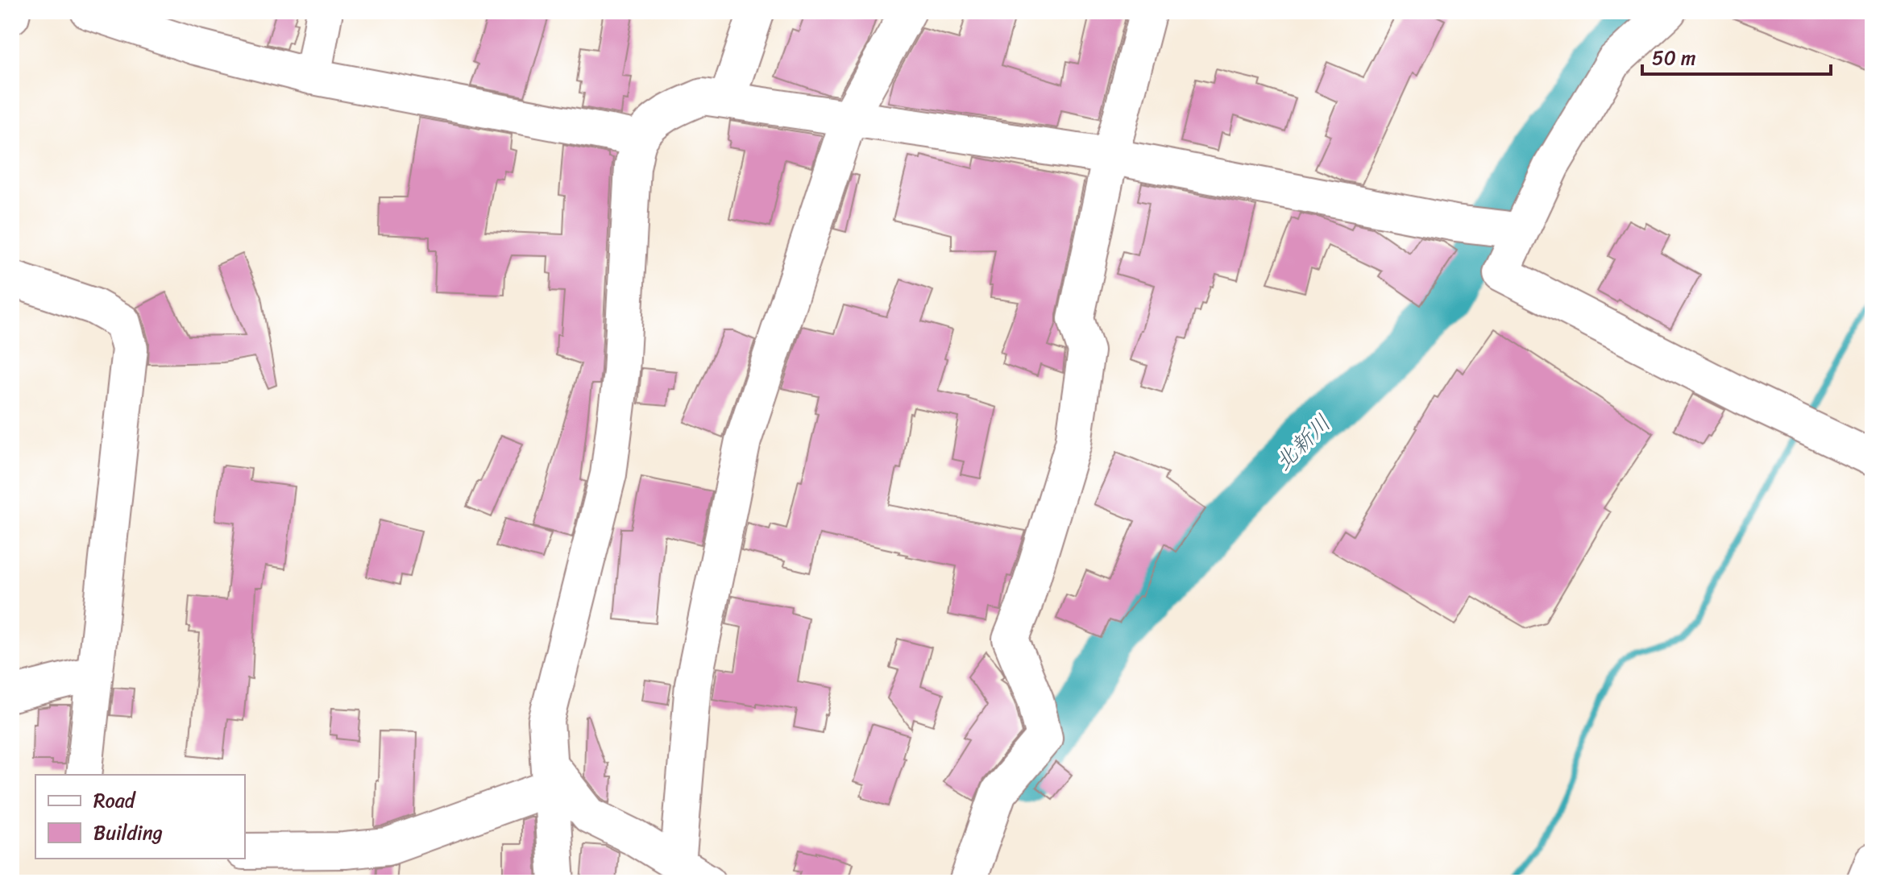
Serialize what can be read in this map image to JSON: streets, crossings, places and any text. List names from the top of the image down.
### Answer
{
  "water": ["北新川"],
  "legend": ["Road", "Building"],
  "scale_bar": "50 m"
}
